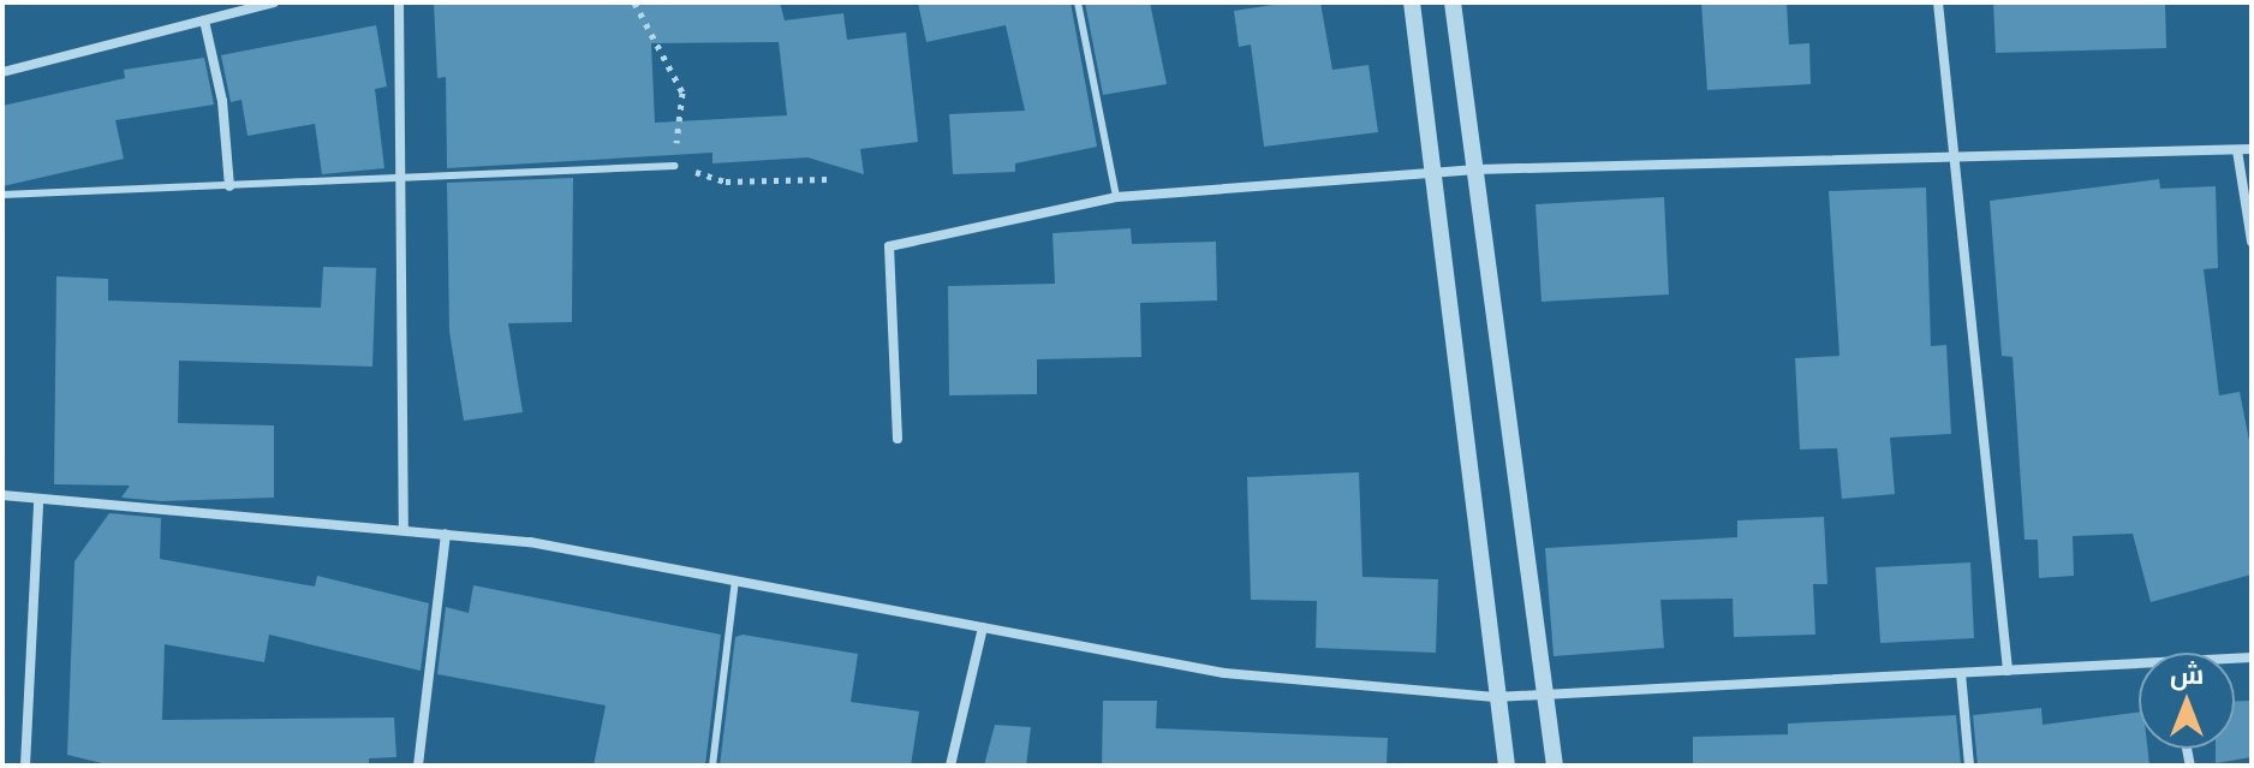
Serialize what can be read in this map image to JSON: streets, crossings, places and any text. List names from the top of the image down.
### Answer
{
  "north": "top"
}
